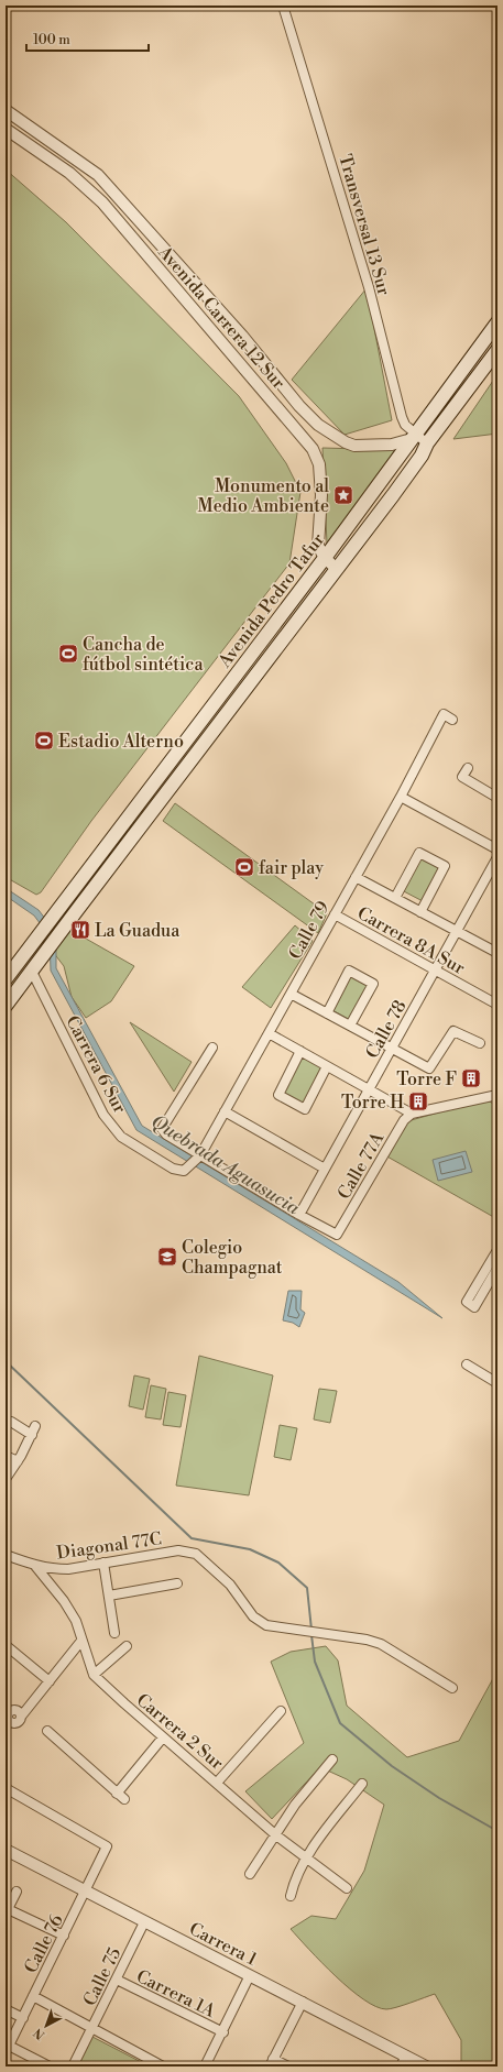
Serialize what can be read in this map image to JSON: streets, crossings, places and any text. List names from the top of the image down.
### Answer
{
  "streets": {
    "main road": ["Avenida Pedro Tafur"],
    "street": [
      "Transversal 13 Sur",
      "Avenida Carrera 12 Sur",
      "Calle 79",
      "Carrera 8A Sur",
      "Calle 78",
      "Carrera 6 Sur",
      "Calle 77A",
      "Diagonal 77C",
      "Carrera 2 Sur",
      "Calle 76",
      "Carrera 1",
      "Calle 75",
      "Carrera 1A"
    ]
  },
  "crossings": [
    ["Transversal 13 Sur", "Avenida Carrera 12 Sur"],
    ["Transversal 13 Sur", "Avenida Pedro Tafur"],
    ["Avenida Carrera 12 Sur", "Avenida Pedro Tafur"],
    ["Avenida Pedro Tafur", "Carrera 6 Sur"],
    ["Calle 79", "Carrera 8A Sur"],
    ["Calle 79", "Carrera 6 Sur"],
    ["Carrera 8A Sur", "Calle 78"],
    ["Calle 78", "Calle 77A"],
    ["Diagonal 77C", "Carrera 2 Sur"],
    ["Calle 76", "Carrera 1"],
    ["Carrera 1", "Calle 75"],
    ["Calle 75", "Carrera 1A"]
  ],
  "water": ["Quebrada Aguasucia"],
  "places": {
    "place": ["Monumento al Medio Ambiente"],
    "sports": ["Cancha de fútbol sintética", "Estadio Alterno", "fair play"],
    "restaurant": ["La Guadua"],
    "building": ["Torre F", "Torre H"],
    "school or university": ["Colegio Champagnat"]
  },
  "scale_bar": "100 m",
  "north": "bottom left"
}
